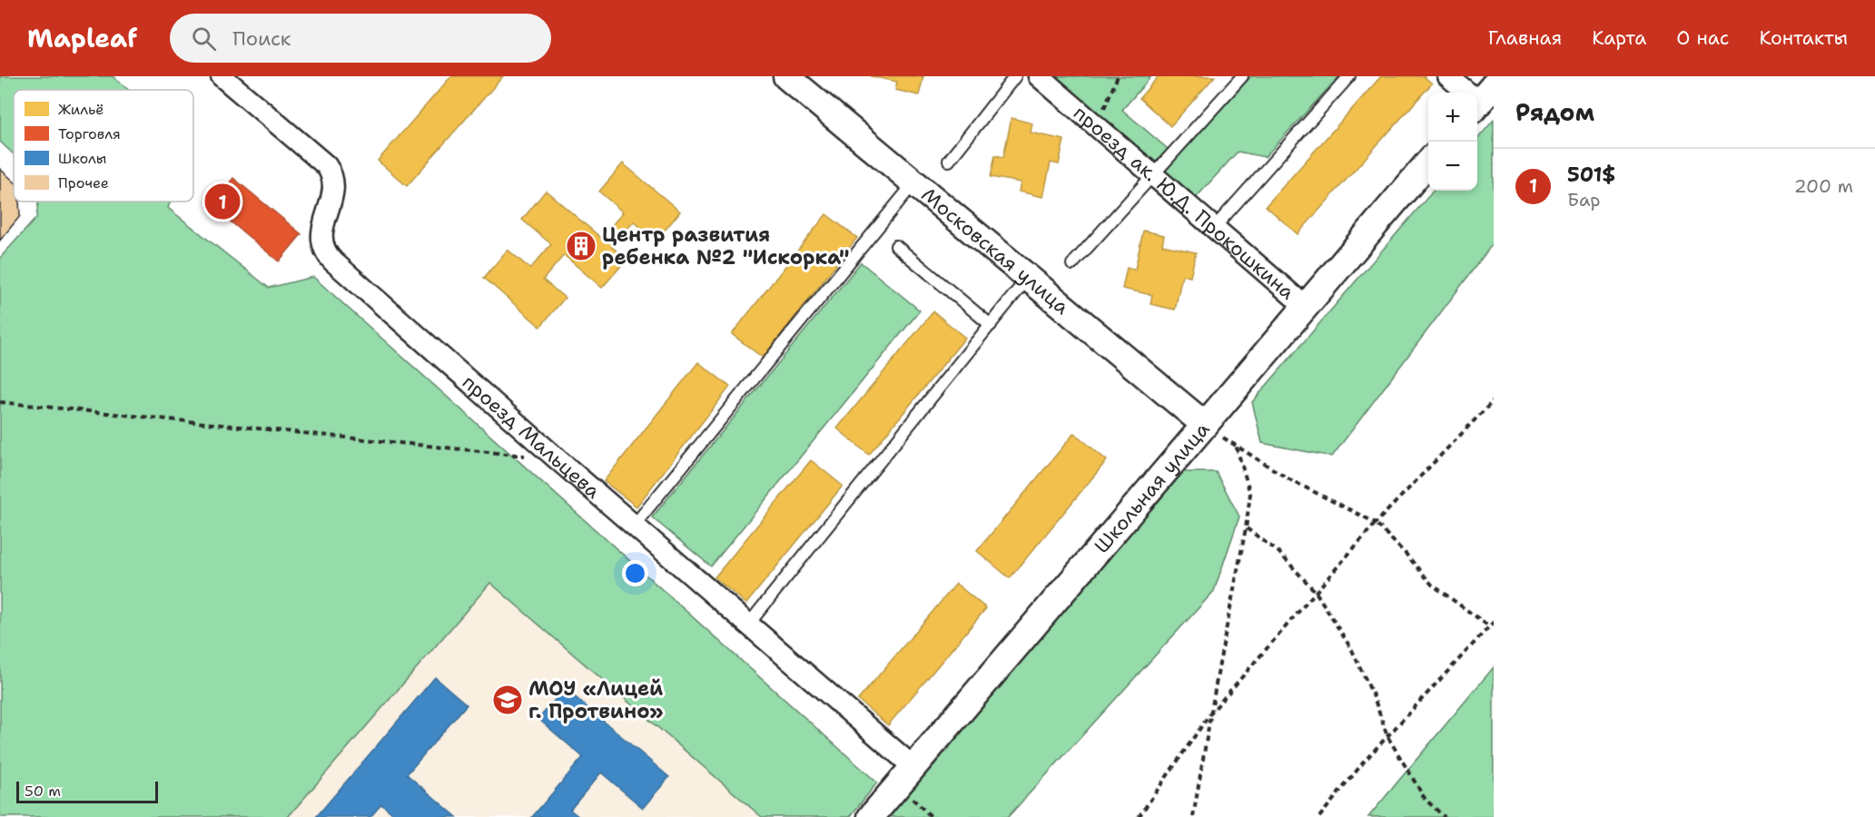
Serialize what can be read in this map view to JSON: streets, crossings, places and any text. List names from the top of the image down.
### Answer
{
  "streets": {
    "street": [
      "проезд ак. Ю.Д. Прокошкина",
      "Московская улица",
      "проезд Мальцева",
      "Школьная улица"
    ]
  },
  "crossings": [
    ["проезд ак. Ю.Д. Прокошкина", "Школьная улица"],
    ["Московская улица", "Школьная улица"],
    ["проезд Мальцева", "Школьная улица"]
  ],
  "places": {
    "building": ["Центр развития ребенка №2 \"Искорка\""],
    "school or university": ["МОУ «Лицей г. Протвино»"]
  },
  "legend": [
    "Жильё",
    "Торговля",
    "Школы",
    "Прочее"
  ],
  "scale_bar": "50 m",
  "page": {
    "header": "Mapleaf",
    "search": "Поиск",
    "nav": [
      "Главная",
      "Карта",
      "О нас",
      "Контакты"
    ],
    "heading": "Рядом",
    "map_buttons": ["+", "−"],
    "list": [
      {
        "mark": "1",
        "name": "501$",
        "note": "Бар",
        "value": "200 m"
      }
    ],
    "pins": "1",
    "scale": "50 m"
  }
}
